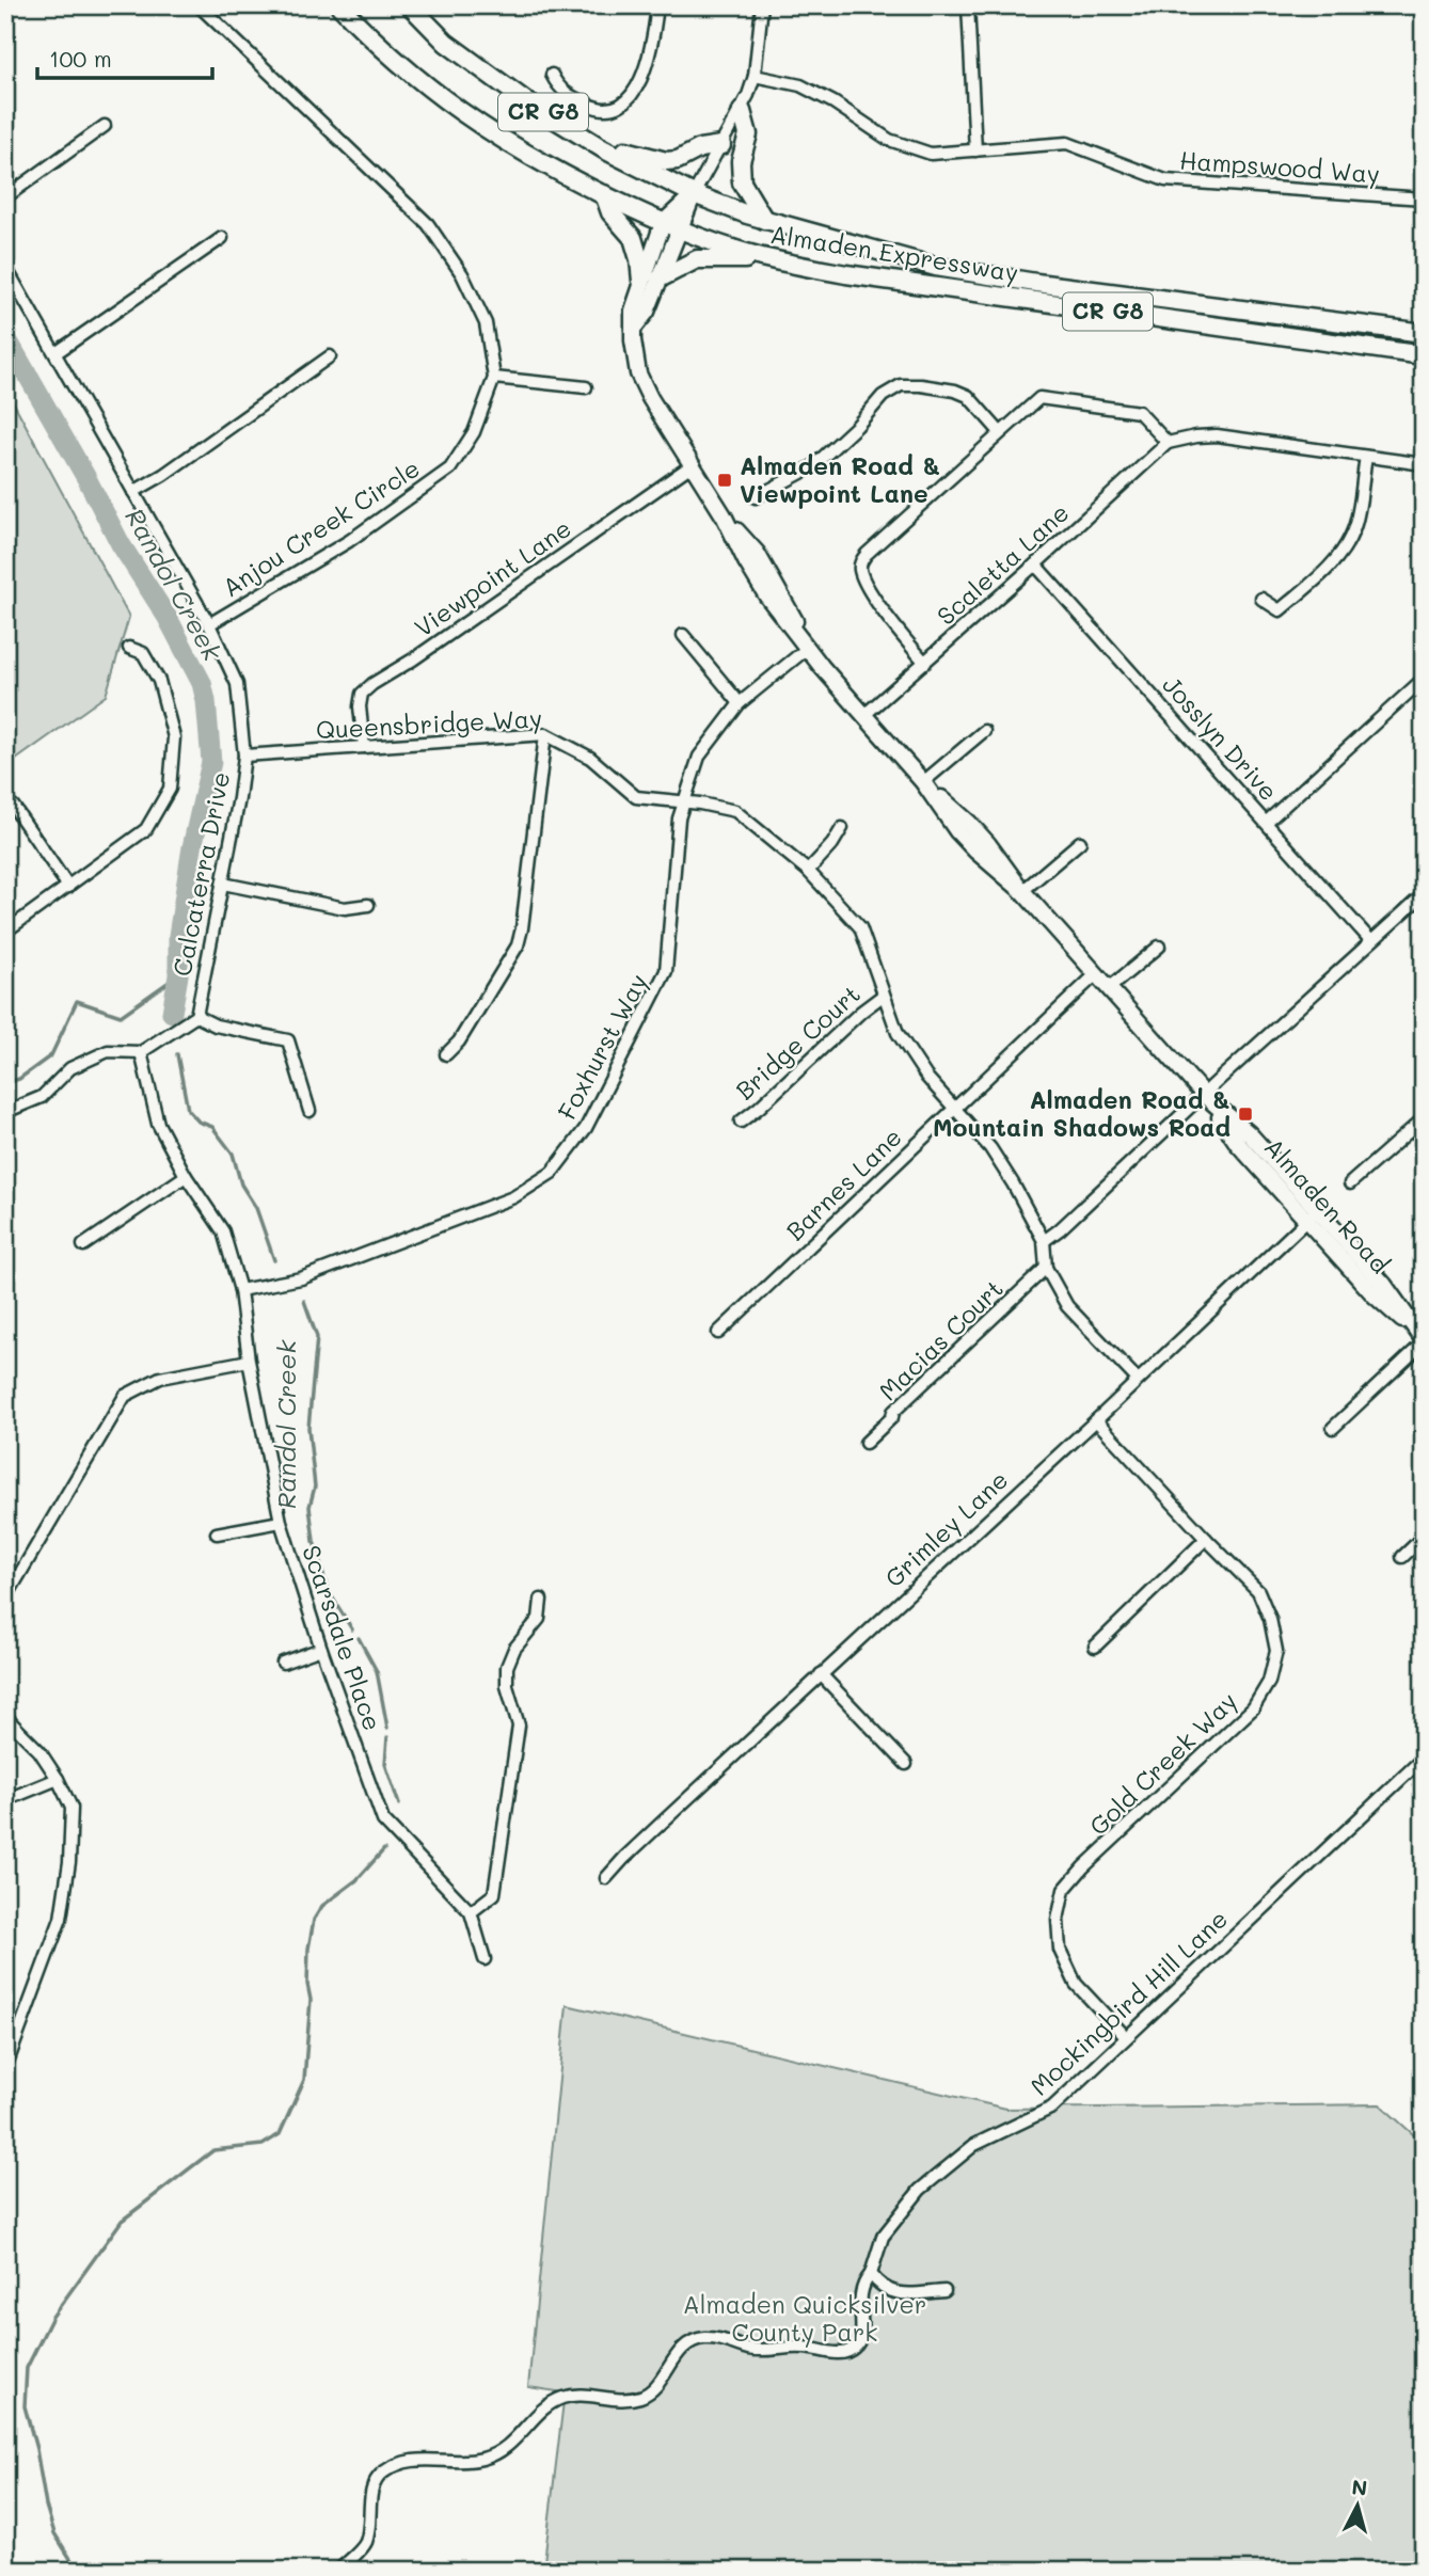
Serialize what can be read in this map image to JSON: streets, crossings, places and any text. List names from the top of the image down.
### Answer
{
  "streets": {
    "main road": ["CR G8", "Almaden Expressway"],
    "street": [
      "Hampswood Way",
      "Anjou Creek Circle",
      "Scaletta Lane",
      "Viewpoint Lane",
      "Queensbridge Way",
      "Josslyn Drive",
      "Calcaterra Drive",
      "Bridge Court",
      "Foxhurst Way",
      "Barnes Lane",
      "Almaden Road",
      "Macias Court",
      "Grimley Lane",
      "Scarsdale Place",
      "Gold Creek Way",
      "Mockingbird Hill Lane"
    ]
  },
  "crossings": [
    ["Almaden Expressway", "Almaden Road"],
    ["Anjou Creek Circle", "Calcaterra Drive"],
    ["Scaletta Lane", "Josslyn Drive"],
    ["Scaletta Lane", "Almaden Road"],
    ["Viewpoint Lane", "Queensbridge Way"],
    ["Viewpoint Lane", "Almaden Road"],
    ["Queensbridge Way", "Calcaterra Drive"],
    ["Queensbridge Way", "Bridge Court"],
    ["Queensbridge Way", "Foxhurst Way"],
    ["Queensbridge Way", "Barnes Lane"],
    ["Queensbridge Way", "Macias Court"],
    ["Queensbridge Way", "Grimley Lane"],
    ["Foxhurst Way", "Almaden Road"],
    ["Foxhurst Way", "Scarsdale Place"],
    ["Barnes Lane", "Almaden Road"],
    ["Almaden Road", "Grimley Lane"],
    ["Grimley Lane", "Gold Creek Way"],
    ["Gold Creek Way", "Mockingbird Hill Lane"]
  ],
  "water": ["Randol Creek"],
  "parks": ["Almaden Quicksilver County Park"],
  "places": {
    "transit": ["Almaden Road & Viewpoint Lane", "Almaden Road & Mountain Shadows Road"]
  },
  "scale_bar": "100 m",
  "north": "top"
}
